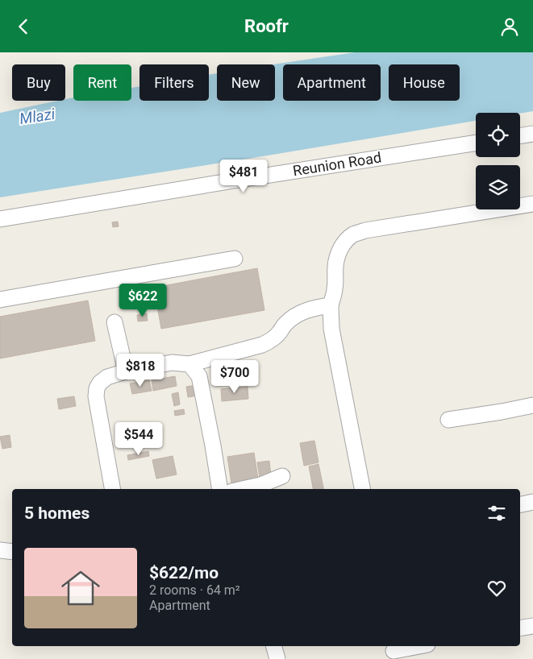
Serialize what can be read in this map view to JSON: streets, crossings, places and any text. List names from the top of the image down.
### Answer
{
  "streets": {
    "street": ["Reunion Road"]
  },
  "water": ["Mlazi"],
  "page": {
    "header": "Roofr",
    "chip": [
      "Buy",
      "Rent",
      "Filters",
      "New",
      "Apartment",
      "House"
    ],
    "price": [
      "$481",
      "$622",
      "$818",
      "$700",
      "$544"
    ],
    "heading": "5 homes",
    "list": [
      {
        "name": "$622/mo",
        "note": "2 rooms · 64 m² · Apartment"
      }
    ]
  }
}
